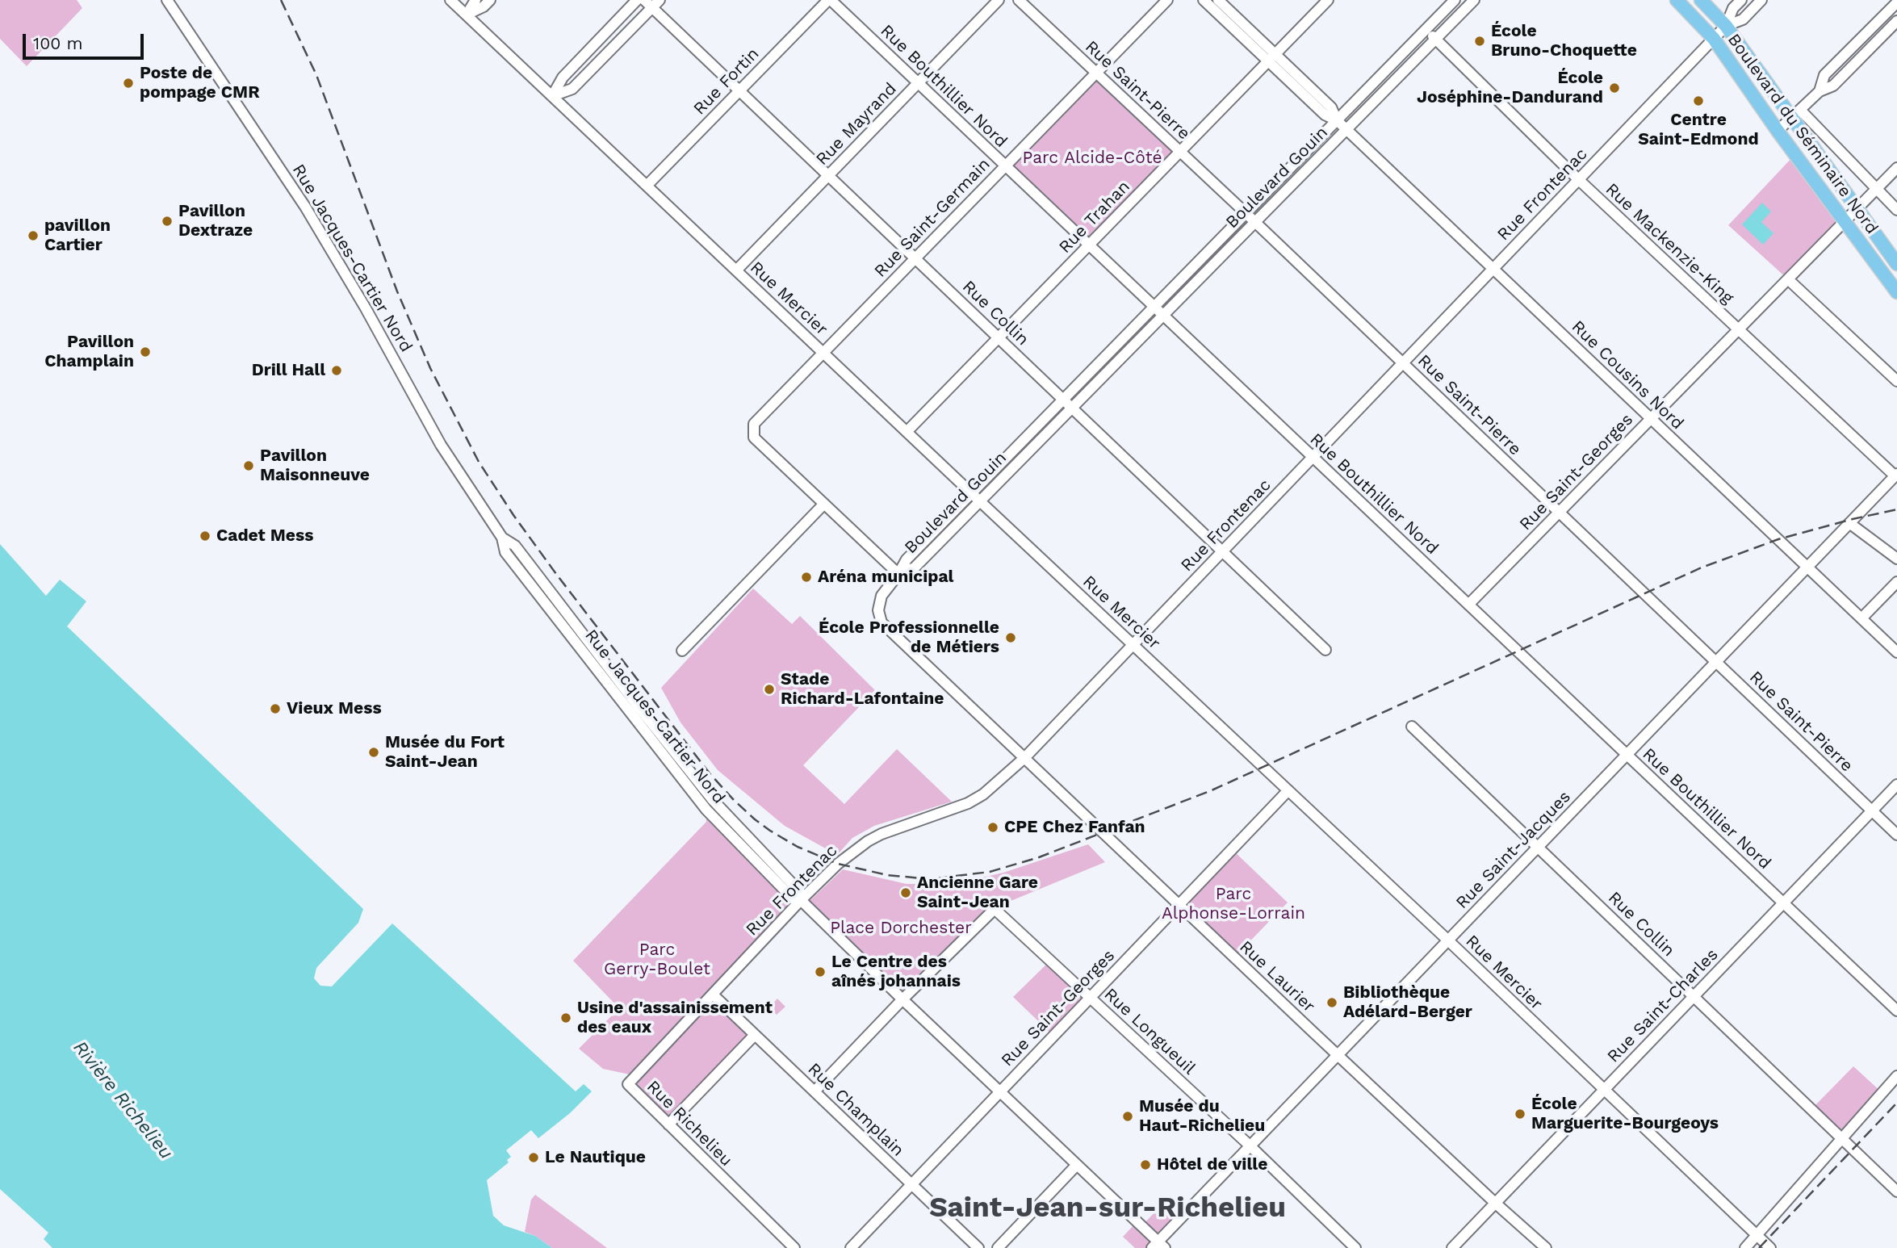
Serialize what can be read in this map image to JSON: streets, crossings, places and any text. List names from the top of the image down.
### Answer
{
  "streets": {
    "main road": ["Boulevard du Séminaire Nord"],
    "street": [
      "Rue Fortin",
      "Rue Bouthillier Nord",
      "Rue Saint-Pierre",
      "Rue Mayrand",
      "Boulevard Gouin",
      "Rue Frontenac",
      "Rue Trahan",
      "Rue Saint-Germain",
      "Rue Mackenzie-King",
      "Rue Jacques-Cartier Nord",
      "Rue Mercier",
      "Rue Collin",
      "Rue Cousins Nord",
      "Rue Saint-Georges",
      "Rue Saint-Jacques",
      "Rue Laurier",
      "Rue Saint-Charles",
      "Rue Longueuil",
      "Rue Champlain",
      "Rue Richelieu"
    ]
  },
  "crossings": [
    ["Rue Fortin", "Rue Bouthillier Nord"],
    ["Rue Fortin", "Rue Mercier"],
    ["Rue Fortin", "Rue Collin"],
    ["Rue Bouthillier Nord", "Rue Mayrand"],
    ["Rue Bouthillier Nord", "Boulevard Gouin"],
    ["Rue Bouthillier Nord", "Rue Frontenac"],
    ["Rue Bouthillier Nord", "Rue Trahan"],
    ["Rue Bouthillier Nord", "Rue Saint-Germain"],
    ["Rue Bouthillier Nord", "Rue Saint-Georges"],
    ["Rue Bouthillier Nord", "Rue Saint-Jacques"],
    ["Rue Bouthillier Nord", "Rue Saint-Charles"],
    ["Rue Saint-Pierre", "Boulevard Gouin"],
    ["Rue Saint-Pierre", "Rue Frontenac"],
    ["Rue Saint-Pierre", "Rue Trahan"],
    ["Rue Saint-Pierre", "Rue Saint-Germain"],
    ["Rue Saint-Pierre", "Rue Saint-Georges"],
    ["Rue Saint-Pierre", "Rue Saint-Jacques"],
    ["Rue Saint-Pierre", "Rue Saint-Charles"],
    ["Rue Mayrand", "Rue Mercier"],
    ["Rue Mayrand", "Rue Collin"],
    ["Boulevard du Séminaire Nord", "Rue Frontenac"],
    ["Boulevard du Séminaire Nord", "Rue Saint-Georges"],
    ["Boulevard Gouin", "Rue Mackenzie-King"],
    ["Boulevard Gouin", "Rue Mercier"],
    ["Boulevard Gouin", "Rue Collin"],
    ["Boulevard Gouin", "Rue Cousins Nord"],
    ["Boulevard Gouin", "Rue Laurier"],
    ["Rue Frontenac", "Rue Mackenzie-King"],
    ["Rue Frontenac", "Rue Jacques-Cartier Nord"],
    ["Rue Frontenac", "Rue Mercier"],
    ["Rue Frontenac", "Rue Collin"],
    ["Rue Frontenac", "Rue Cousins Nord"],
    ["Rue Frontenac", "Rue Laurier"],
    ["Rue Frontenac", "Rue Champlain"],
    ["Rue Frontenac", "Rue Richelieu"],
    ["Rue Trahan", "Rue Mercier"],
    ["Rue Trahan", "Rue Collin"],
    ["Rue Trahan", "Rue Cousins Nord"],
    ["Rue Saint-Germain", "Rue Mercier"],
    ["Rue Saint-Germain", "Rue Collin"],
    ["Rue Mackenzie-King", "Rue Saint-Georges"],
    ["Rue Mackenzie-King", "Rue Saint-Jacques"],
    ["Rue Jacques-Cartier Nord", "Rue Saint-Georges"],
    ["Rue Jacques-Cartier Nord", "Rue Saint-Jacques"],
    ["Rue Jacques-Cartier Nord", "Rue Longueuil"],
    ["Rue Mercier", "Rue Saint-Georges"],
    ["Rue Mercier", "Rue Saint-Jacques"],
    ["Rue Mercier", "Rue Saint-Charles"],
    ["Rue Collin", "Rue Saint-Jacques"],
    ["Rue Collin", "Rue Saint-Charles"],
    ["Rue Cousins Nord", "Rue Saint-Georges"],
    ["Rue Cousins Nord", "Rue Saint-Jacques"],
    ["Rue Saint-Georges", "Rue Laurier"],
    ["Rue Saint-Georges", "Rue Longueuil"],
    ["Rue Saint-Georges", "Rue Champlain"],
    ["Rue Saint-Jacques", "Rue Laurier"],
    ["Rue Saint-Jacques", "Rue Longueuil"],
    ["Rue Laurier", "Rue Saint-Charles"],
    ["Rue Champlain", "Rue Richelieu"]
  ],
  "districts": ["Saint-Jean-sur-Richelieu"],
  "water": ["Rivière Richelieu"],
  "parks": [
    "Parc Alcide-Côté",
    "Parc Alphonse-Lorrain",
    "Place Dorchester",
    "Parc Gerry-Boulet"
  ],
  "places": [
    "École Bruno-Choquette",
    "Poste de pompage CMR",
    "École Joséphine-Dandurand",
    "Centre Saint-Edmond",
    "Pavillon Dextraze",
    "pavillon Cartier",
    "Pavillon Champlain",
    "Drill Hall",
    "Pavillon Maisonneuve",
    "Cadet Mess",
    "Aréna municipal",
    "École Professionnelle de Métiers",
    "Stade Richard-Lafontaine",
    "Vieux Mess",
    "Musée du Fort Saint-Jean",
    "CPE Chez Fanfan",
    "Ancienne Gare Saint-Jean",
    "Le Centre des aînés johannais",
    "Bibliothèque Adélard-Berger",
    "Usine d'assainissement des eaux",
    "École Marguerite-Bourgeoys",
    "Musée du Haut-Richelieu",
    "Le Nautique",
    "Hôtel de ville"
  ],
  "scale_bar": "100 m"
}
